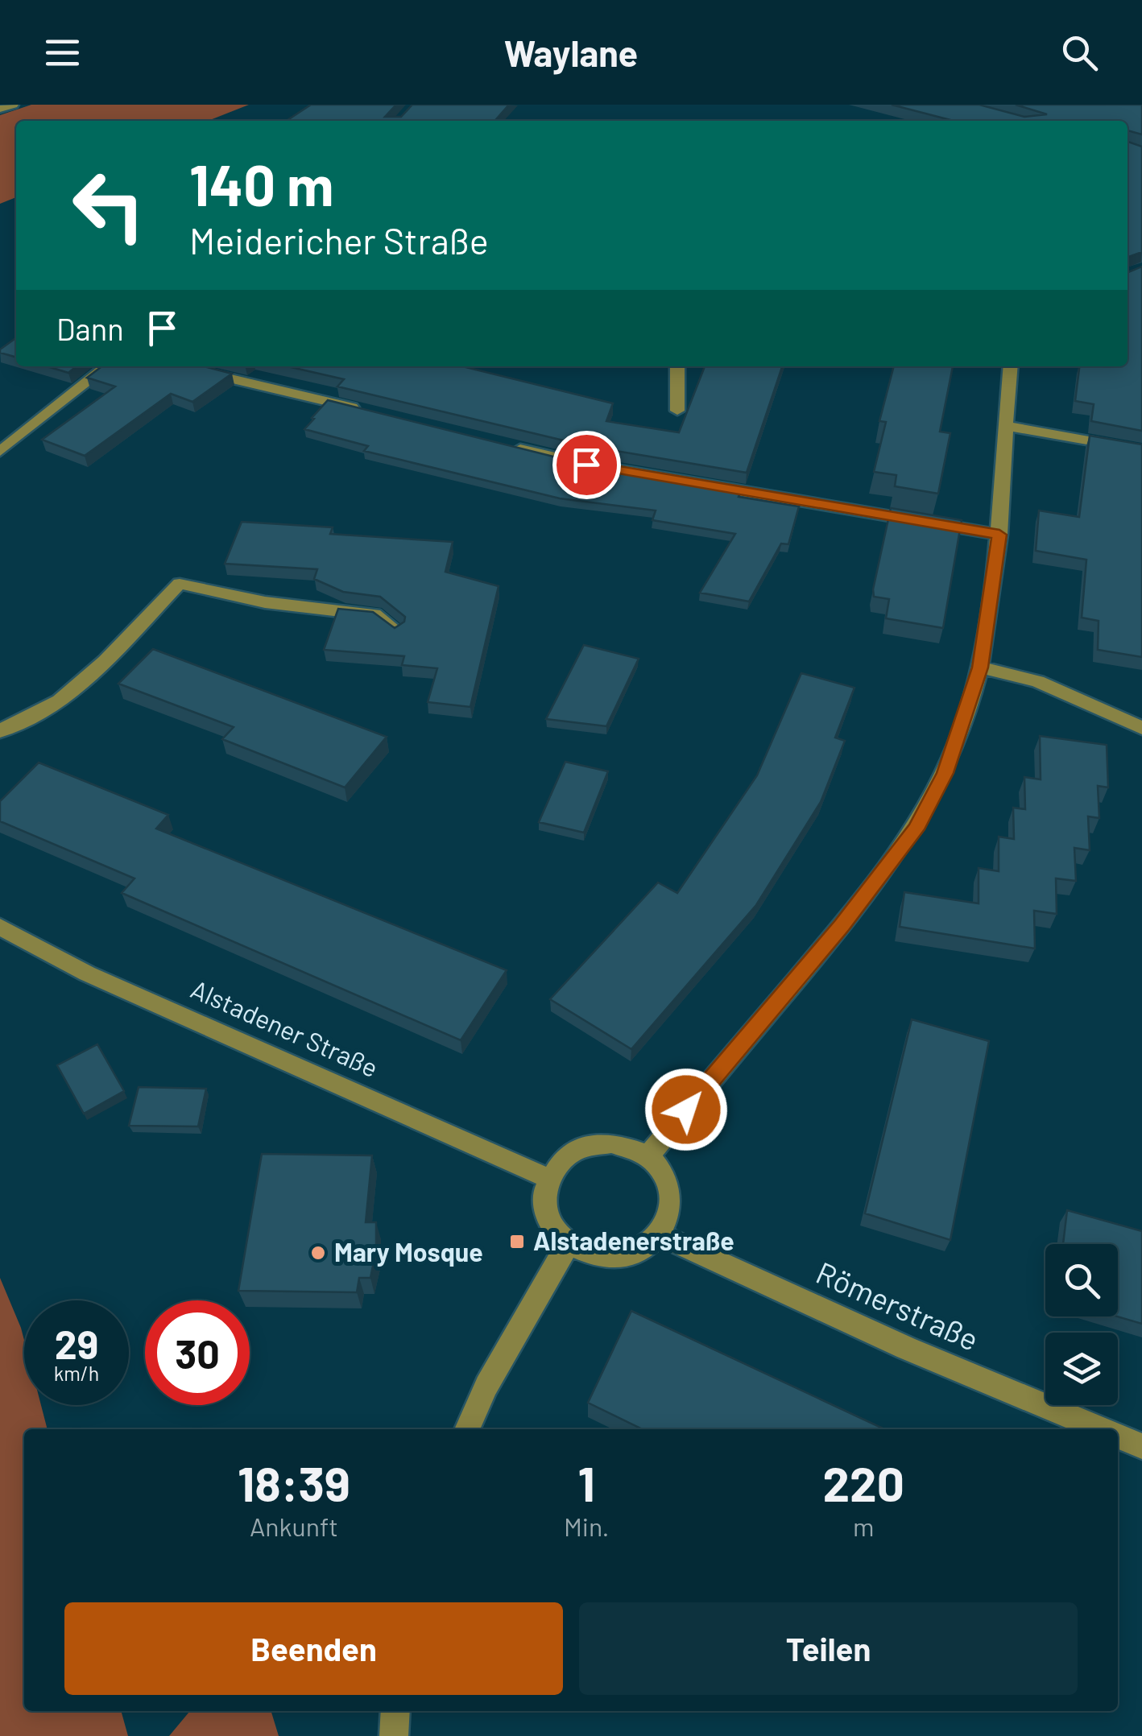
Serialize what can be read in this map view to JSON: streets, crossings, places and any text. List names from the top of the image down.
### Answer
{
  "streets": {
    "street": ["Alstadener Straße", "Römerstraße"]
  },
  "crossings": [
    ["Alstadener Straße", "Römerstraße"]
  ],
  "places": {
    "transit": ["Alstadenerstraße"],
    "other": ["Mary Mosque"]
  },
  "page": {
    "header": "Waylane",
    "turn": ["140 m", "Meidericher Straße"],
    "then": "Dann",
    "speed": "29 km/h",
    "limit": "30",
    "eta": [
      "18:39",
      "Ankunft",
      "1",
      "Min.",
      "220",
      "m"
    ],
    "buttons": ["Beenden", "Teilen"]
  }
}
